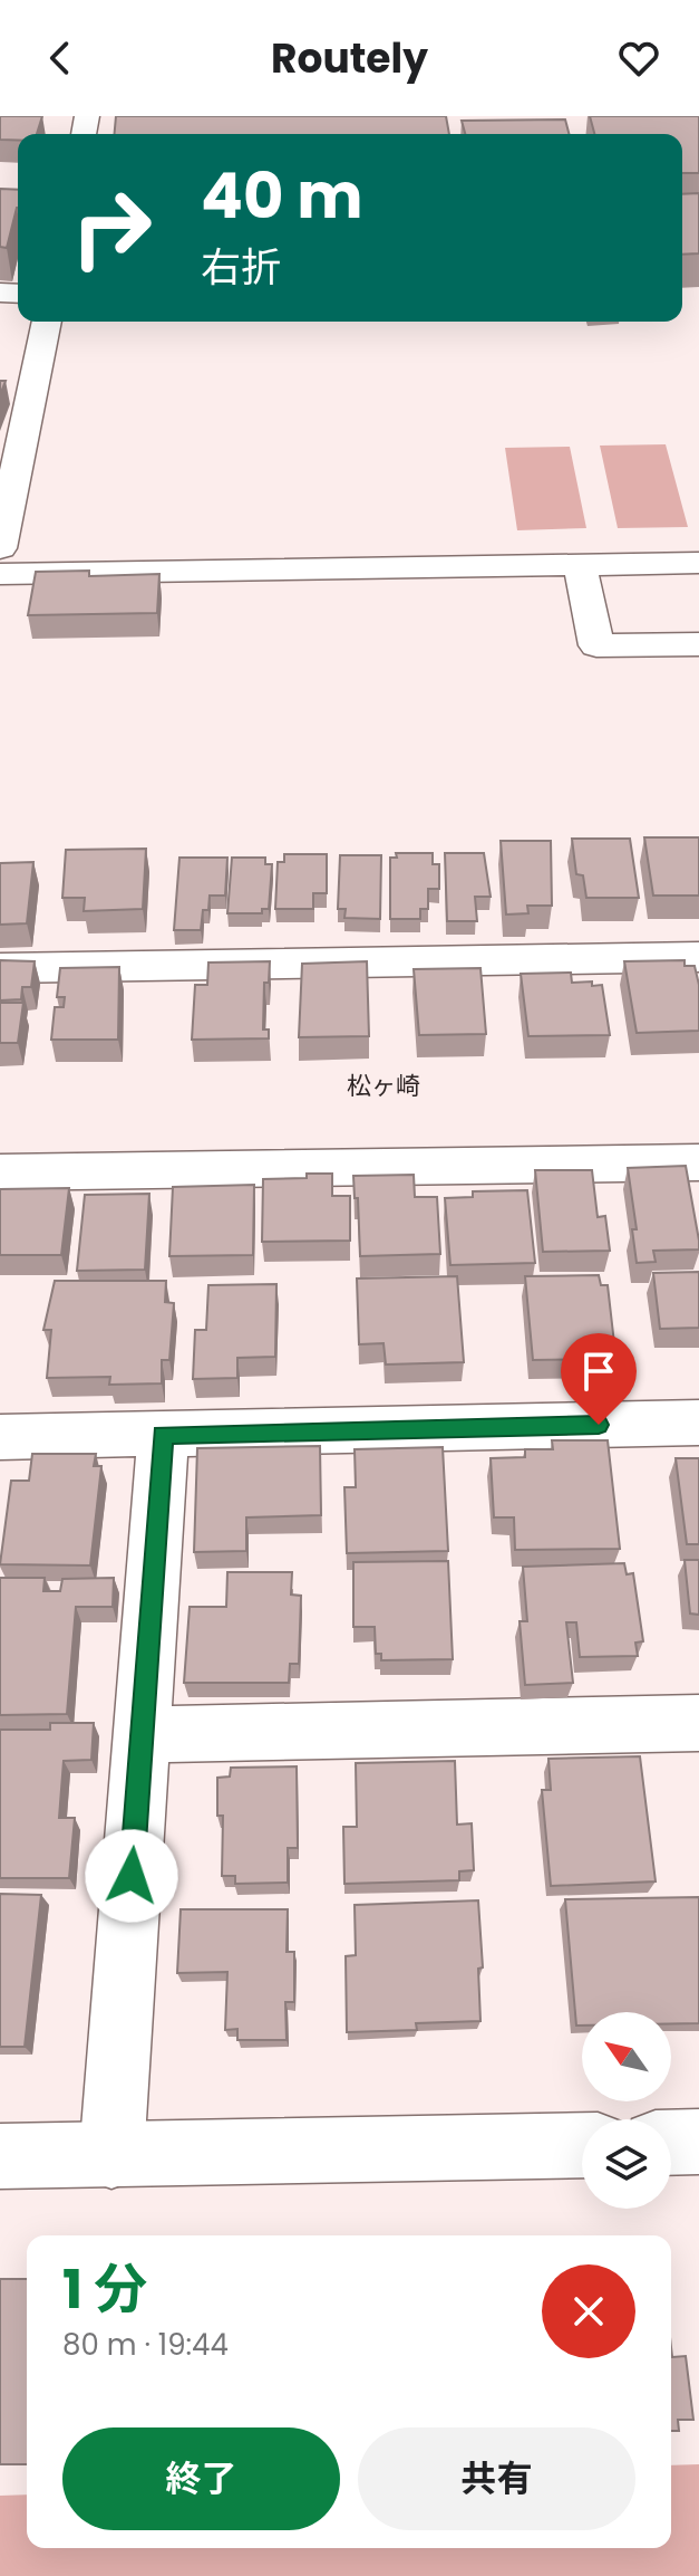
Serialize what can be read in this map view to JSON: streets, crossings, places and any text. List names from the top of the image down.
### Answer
{
  "districts": ["松ヶ崎"],
  "north": "top left",
  "page": {
    "header": "Routely",
    "turn": ["40 m", "右折"],
    "heading": ["1 分", "80 m · 19:44"],
    "buttons": ["終了", "共有"]
  }
}
